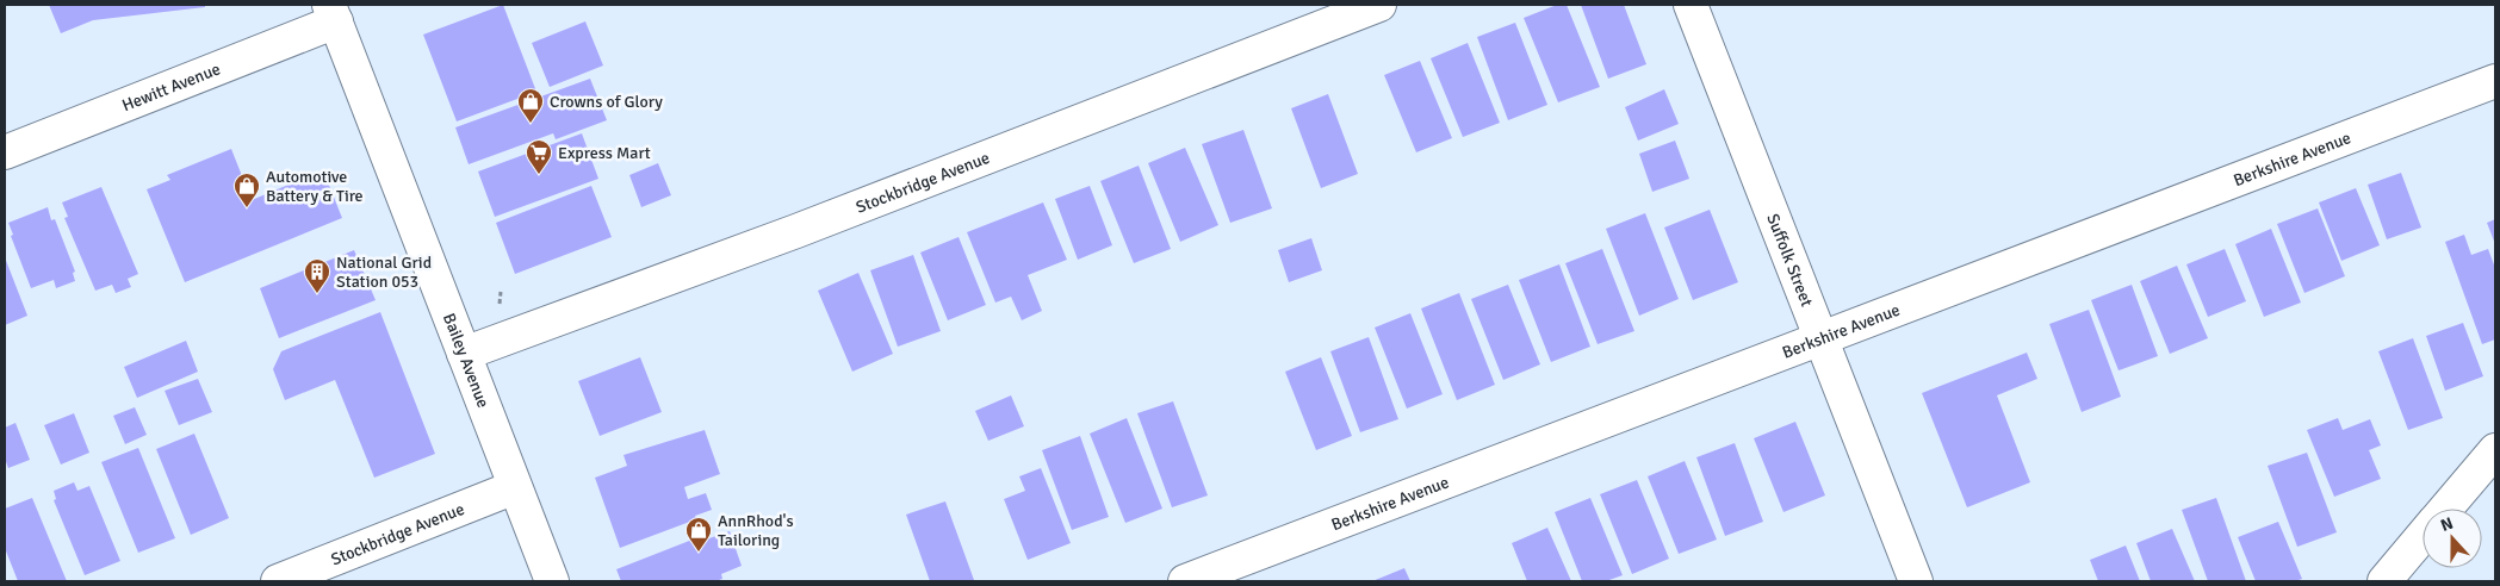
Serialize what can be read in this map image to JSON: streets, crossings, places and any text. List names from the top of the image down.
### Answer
{
  "streets": {
    "street": [
      "Hewitt Avenue",
      "Berkshire Avenue",
      "Stockbridge Avenue",
      "Suffolk Street",
      "Bailey Avenue"
    ]
  },
  "crossings": [
    ["Hewitt Avenue", "Bailey Avenue"],
    ["Berkshire Avenue", "Suffolk Street"],
    ["Stockbridge Avenue", "Bailey Avenue"]
  ],
  "places": {
    "shop": ["Crowns of Glory", "Automotive Battery & Tire", "AnnRhod's Tailoring"],
    "supermarket": ["Express Mart"],
    "building": ["National Grid Station 053"]
  },
  "north": "top"
}
